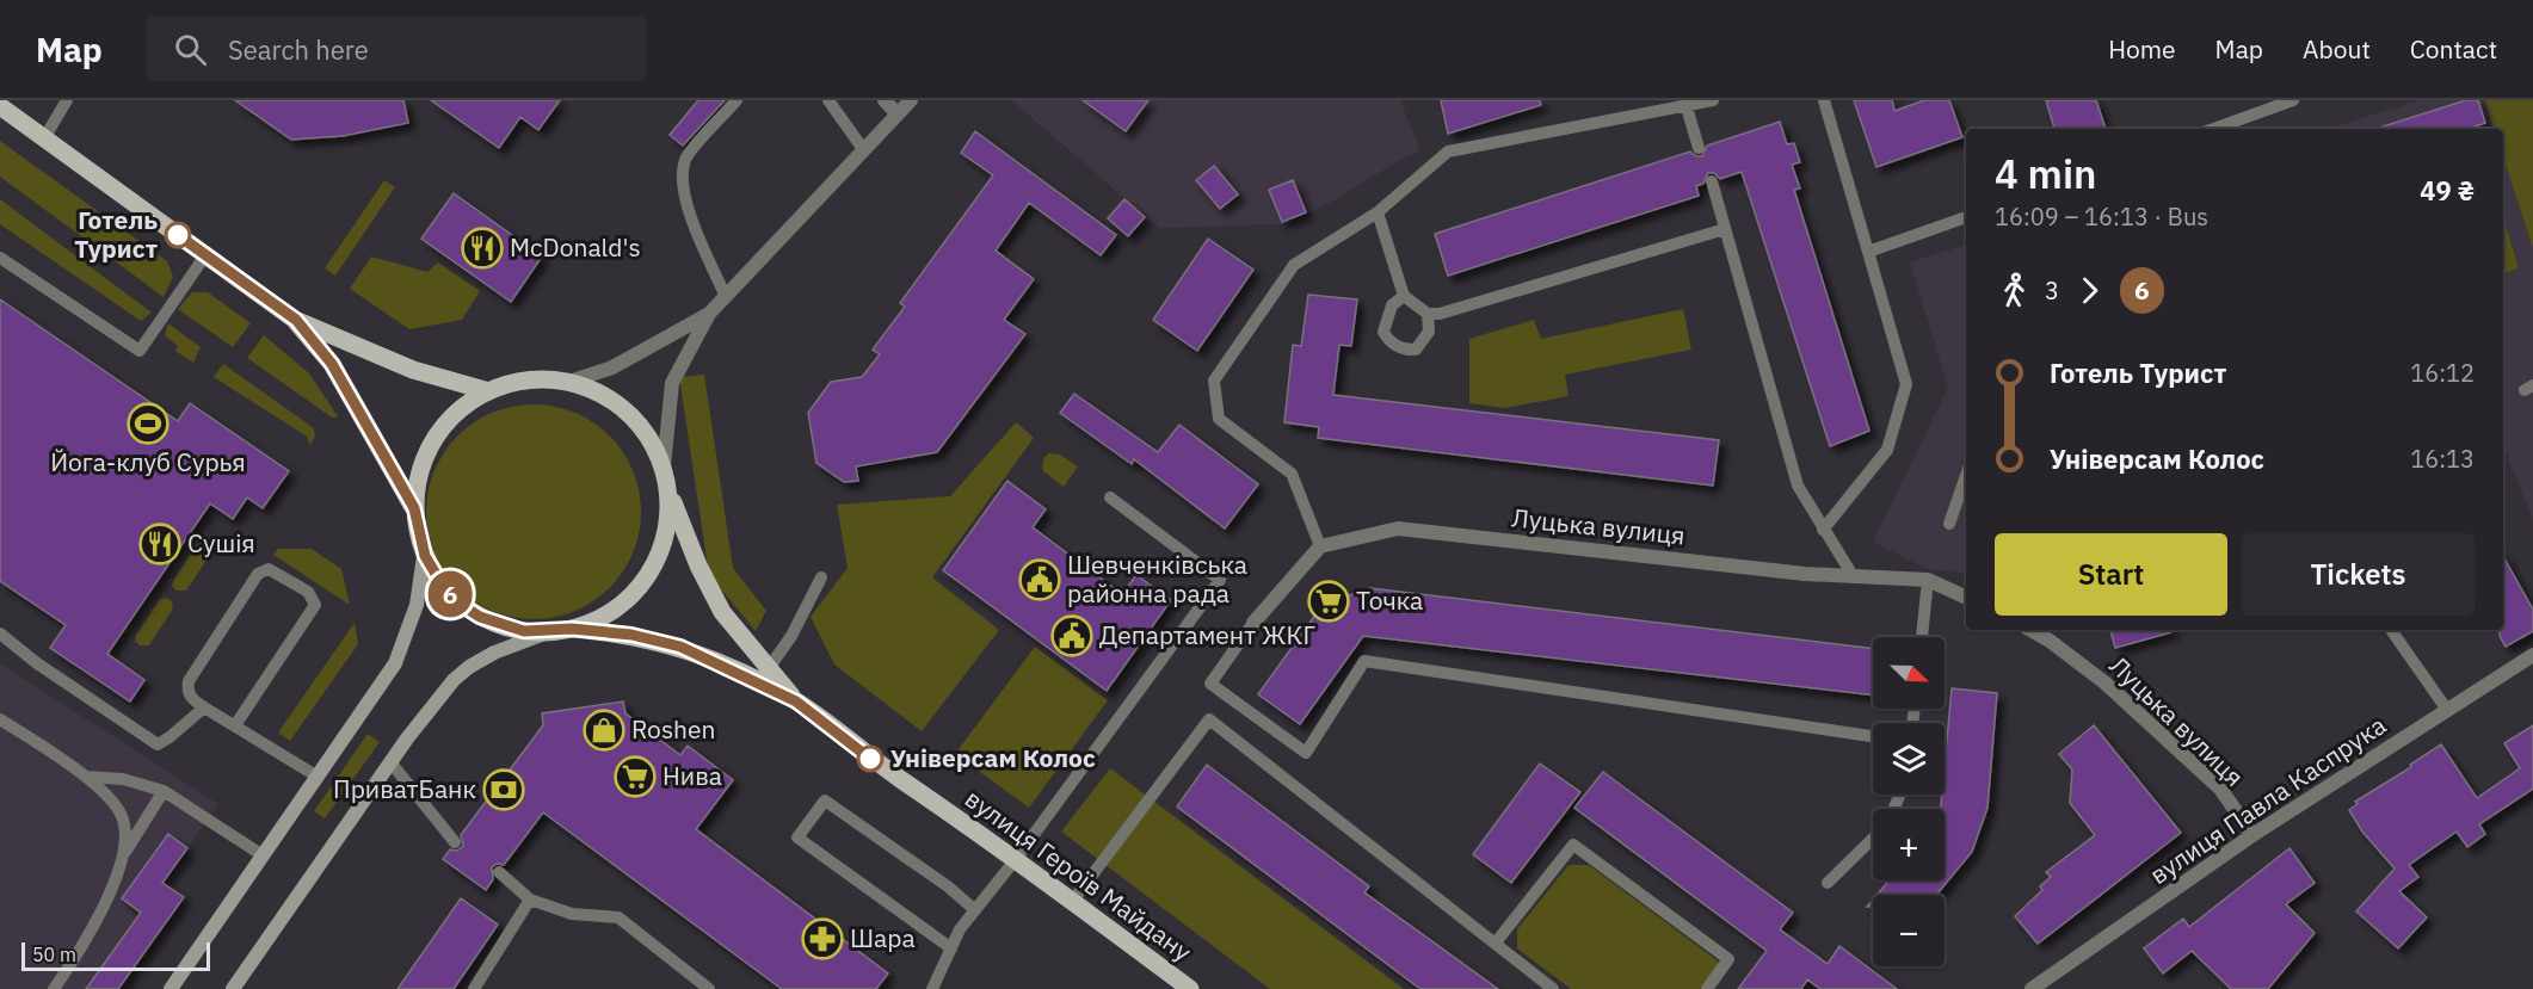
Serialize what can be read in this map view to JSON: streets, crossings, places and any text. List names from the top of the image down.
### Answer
{
  "streets": {
    "main road": ["вулиця Героїв Майдану"],
    "street": ["Луцька вулиця", "вулиця Павла Каспрука"]
  },
  "crossings": [
    ["Луцька вулиця", "вулиця Павла Каспрука"]
  ],
  "places": {
    "other": ["Готель Турист", "Універсам Колос"],
    "restaurant": ["McDonald's", "Сушія"],
    "sports": ["Йога-клуб Сурья"],
    "public building": ["Шевченківська районна рада", "Департамент ЖКГ"],
    "supermarket": ["Точка", "Нива"],
    "shop": ["Roshen"],
    "bank": ["ПриватБанк"],
    "pharmacy": ["Шара"]
  },
  "lines": ["bus line 6"],
  "scale_bar": "50 m",
  "north": "bottom right",
  "page": {
    "header": "Map",
    "search": "Search here",
    "nav": [
      "Home",
      "Map",
      "About",
      "Contact"
    ],
    "on_map": "6",
    "heading": ["4 min", "16:09 – 16:13 · Bus", "49 ₴"],
    "legs": ["3", "6"],
    "list": [
      {
        "name": "Готель Турист",
        "value": "16:12"
      },
      {
        "name": "Універсам Колос",
        "value": "16:13"
      }
    ],
    "buttons": ["Start", "Tickets"],
    "map_buttons": ["+", "−"],
    "scale": "50 m"
  }
}
